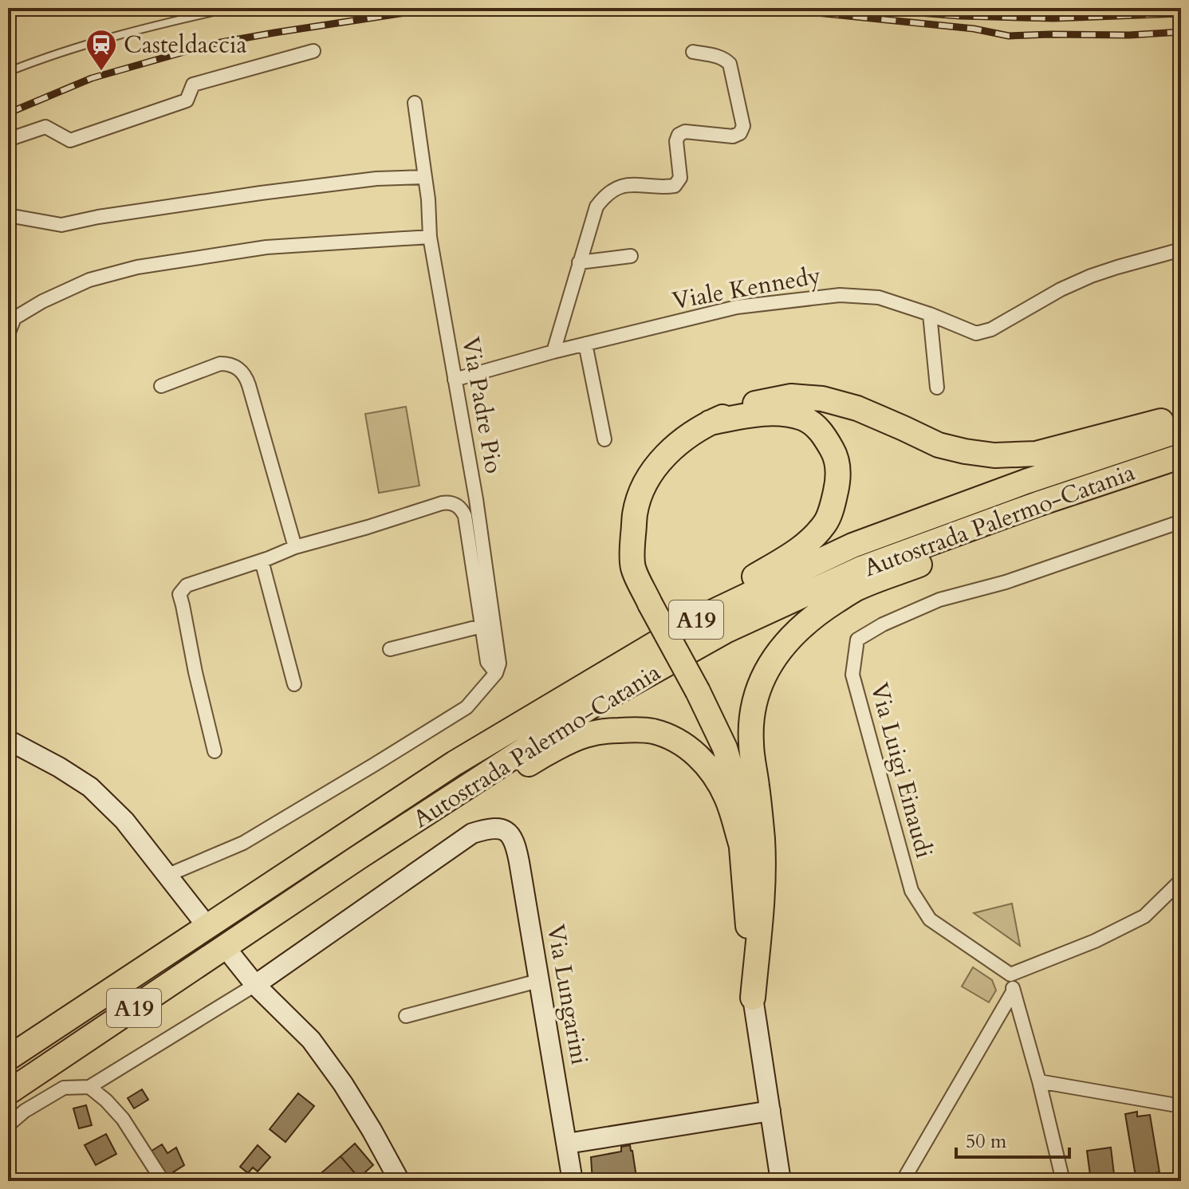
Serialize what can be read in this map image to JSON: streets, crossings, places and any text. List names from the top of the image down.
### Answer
{
  "streets": {
    "highway": ["Autostrada Palermo-Catania", "A19"],
    "street": [
      "Viale Kennedy",
      "Via Padre Pio",
      "Via Luigi Einaudi",
      "Via Lungarini"
    ]
  },
  "crossings": [
    ["Viale Kennedy", "Via Padre Pio"]
  ],
  "places": {
    "station": ["Casteldaccia"]
  },
  "scale_bar": "50 m"
}
